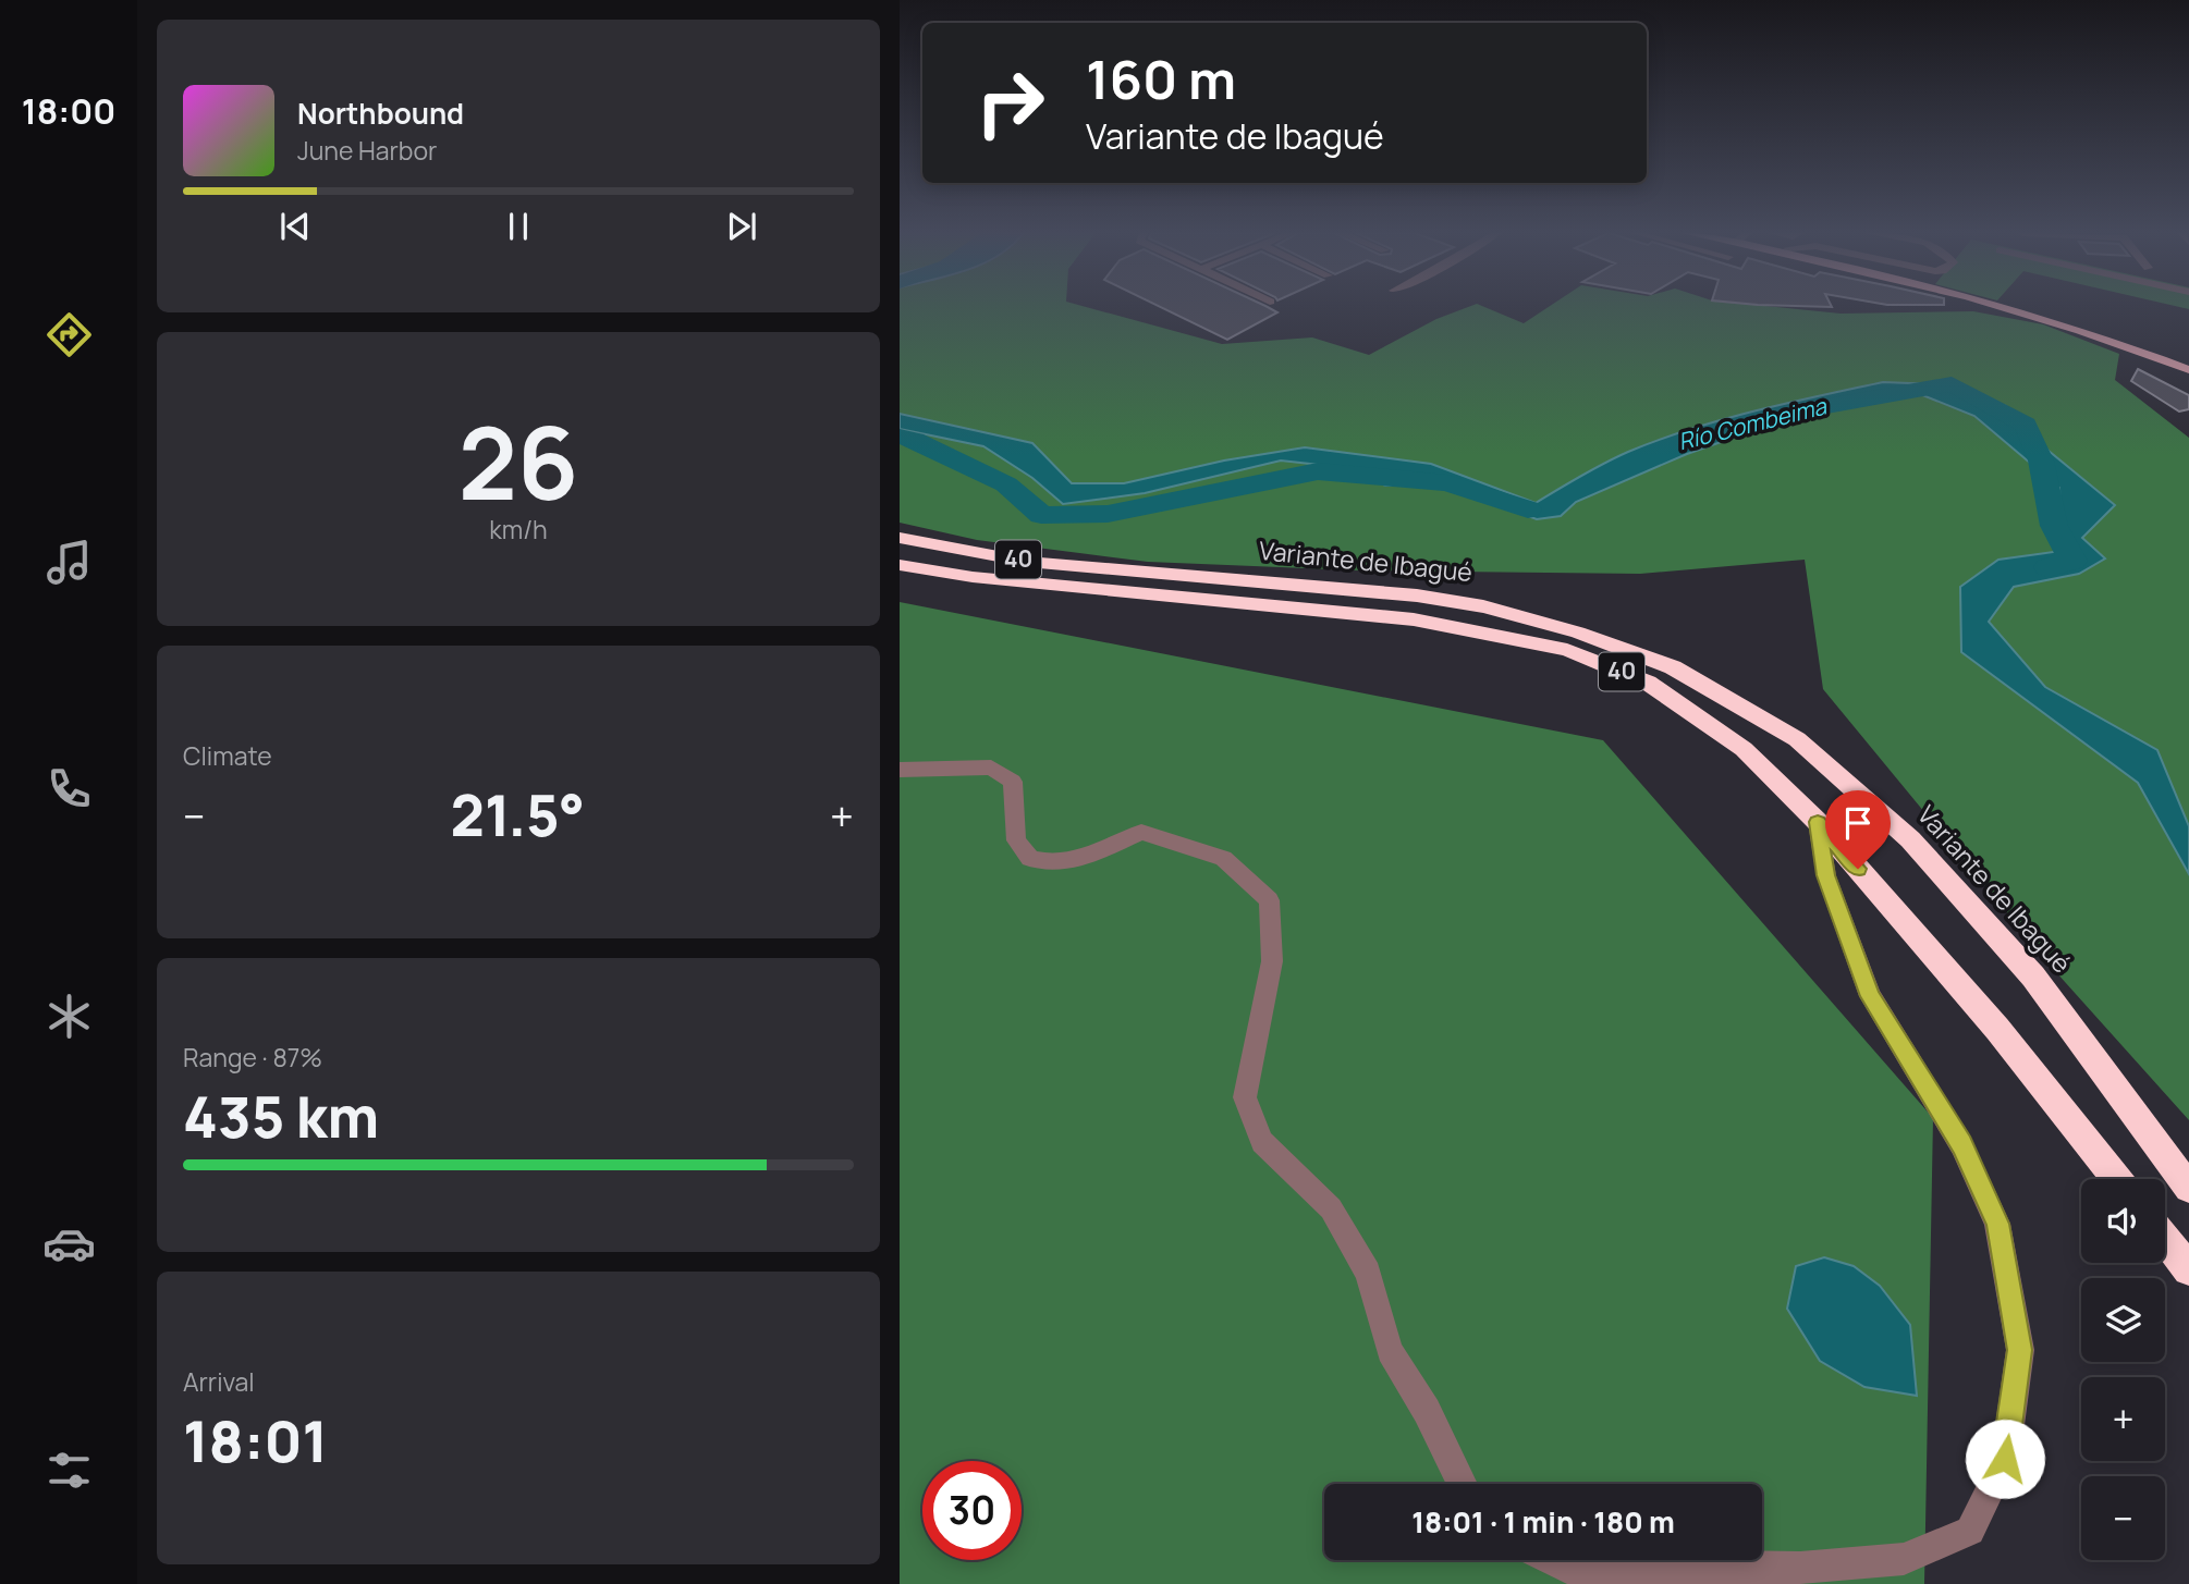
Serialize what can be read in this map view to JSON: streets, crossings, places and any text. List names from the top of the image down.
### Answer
{
  "streets": {
    "highway": ["40", "Variante de Ibagué"]
  },
  "water": ["Río Combeima"],
  "page": {
    "tabs": "18:00",
    "turn": ["160 m", "Variante de Ibagué"],
    "song": ["Northbound", "June Harbor"],
    "tile": [
      ["26", "km/h"],
      "Climate",
      ["Range · 87%", "435 km"],
      ["Arrival", "18:01"]
    ],
    "heat": ["−", "21.5°", "+"],
    "map_buttons": ["+", "−"],
    "limit": "30",
    "trip": "18:01 · 1 min · 180 m"
  }
}
